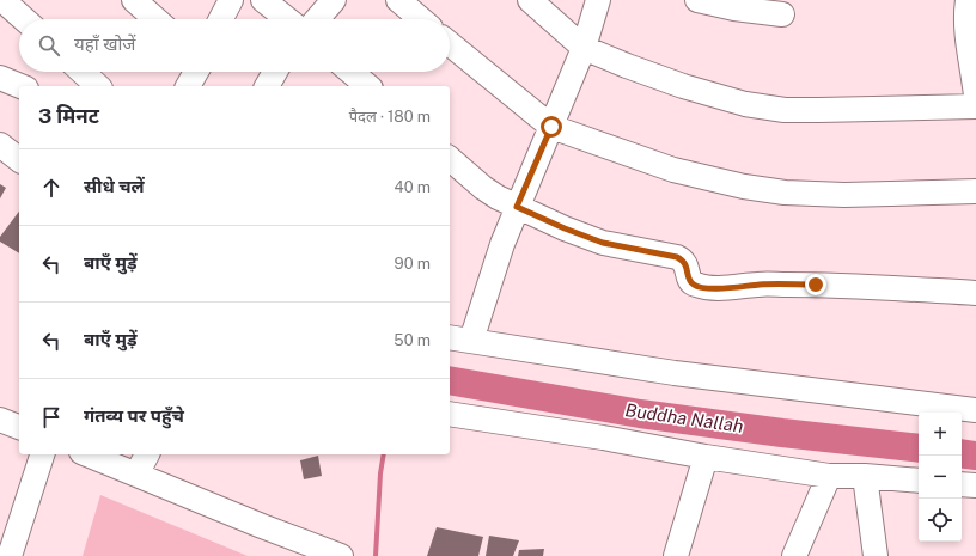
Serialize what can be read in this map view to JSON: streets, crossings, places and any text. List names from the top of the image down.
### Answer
{
  "water": ["Buddha Nallah"],
  "page": {
    "search": "यहाँ खोजें",
    "heading": ["3 मिनट", "पैदल · 180 m"],
    "list": [
      ["सीधे चलें", "40 m"],
      ["बाएँ मुड़ें", "90 m"],
      ["बाएँ मुड़ें", "50 m"],
      "गंतव्य पर पहुँचे"
    ],
    "map_buttons": ["+", "−"]
  }
}
